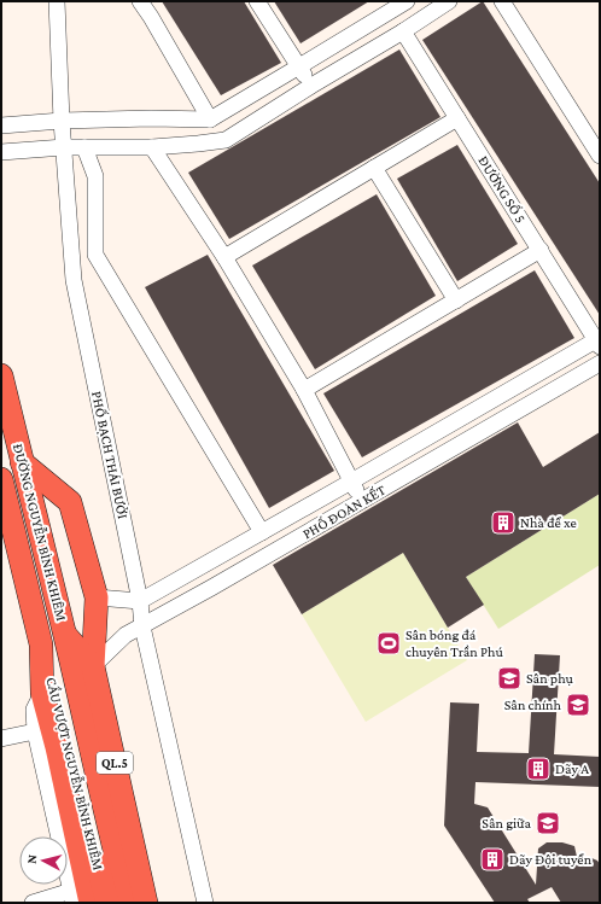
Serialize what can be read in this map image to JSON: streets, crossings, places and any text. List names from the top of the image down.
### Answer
{
  "streets": {
    "highway": ["ĐƯỜNG NGUYỄN BÌNH KHIÊM", "QL.5", "CẦU VƯỢT NGUYỄN BỈNH KHIÊM"],
    "street": ["ĐƯỜNG SỐ 5", "PHỐ BẠCH THÁI BƯỞI", "PHỐ ĐOÀN KẾT"]
  },
  "crossings": [
    ["ĐƯỜNG SỐ 5", "PHỐ ĐOÀN KẾT"],
    ["PHỐ BẠCH THÁI BƯỞI", "PHỐ ĐOÀN KẾT"],
    ["PHỐ ĐOÀN KẾT", "QL.5"],
    ["ĐƯỜNG NGUYỄN BÌNH KHIÊM", "QL.5"],
    ["ĐƯỜNG NGUYỄN BÌNH KHIÊM", "CẦU VƯỢT NGUYỄN BỈNH KHIÊM"],
    ["QL.5", "CẦU VƯỢT NGUYỄN BỈNH KHIÊM"]
  ],
  "places": {
    "building": ["Nhà để xe", "Dãy A", "Dãy Đội tuyển"],
    "sports": ["Sân bóng đá chuyên Trần Phú"],
    "school or university": ["Sân phụ", "Sân chính", "Sân giữa"]
  },
  "north": "left"
}
